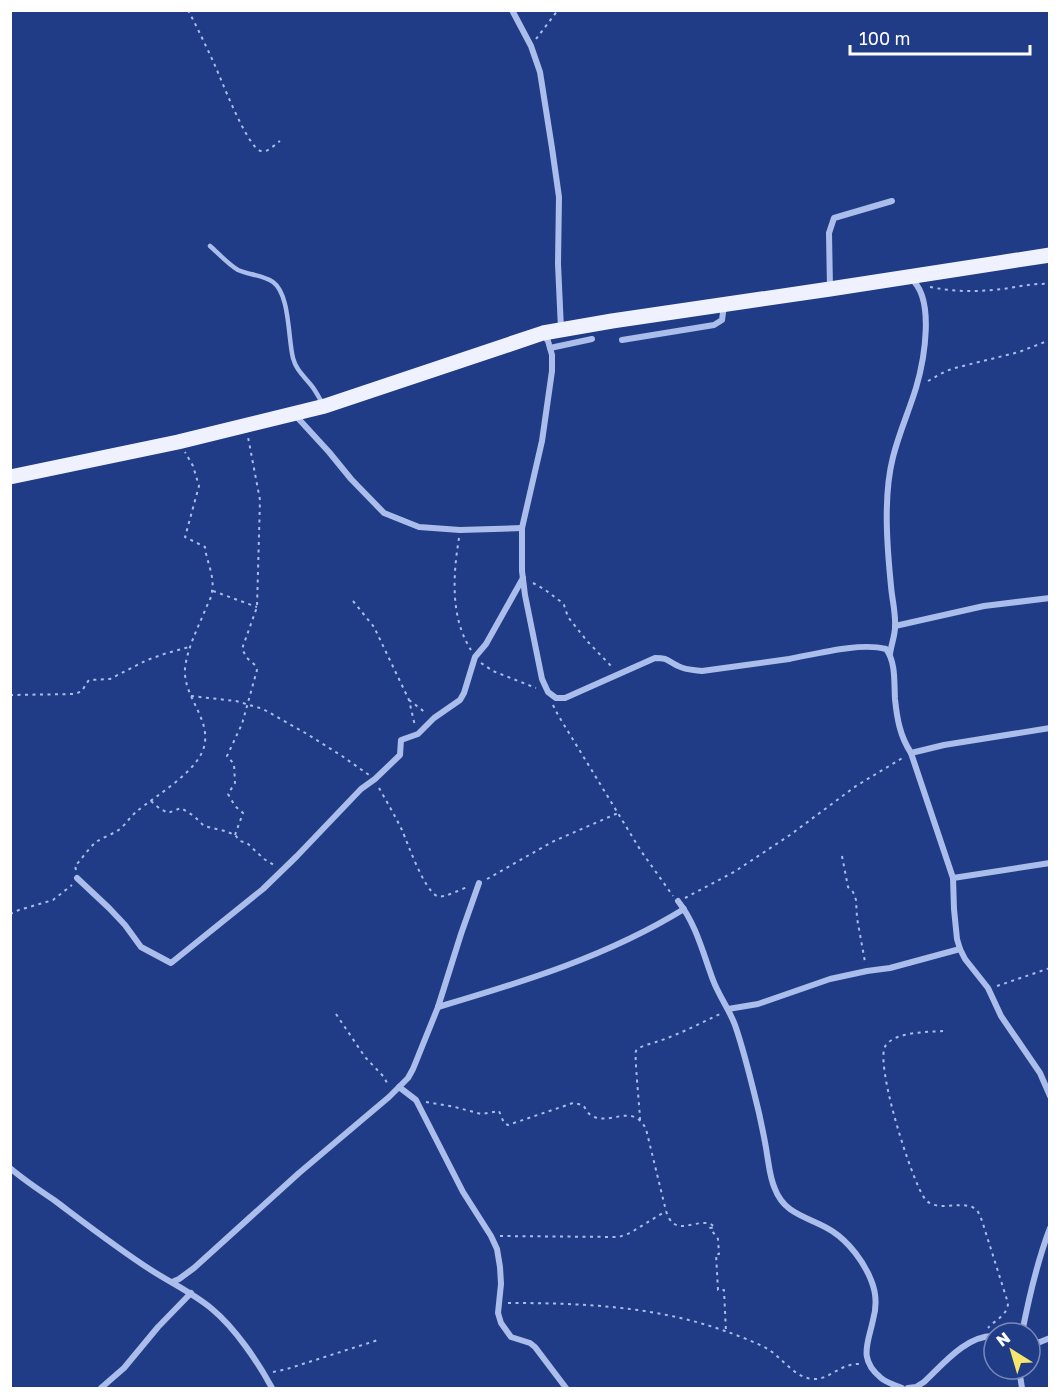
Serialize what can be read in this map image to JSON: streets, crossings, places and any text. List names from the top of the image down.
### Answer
{
  "scale_bar": "100 m",
  "north": "top left"
}
